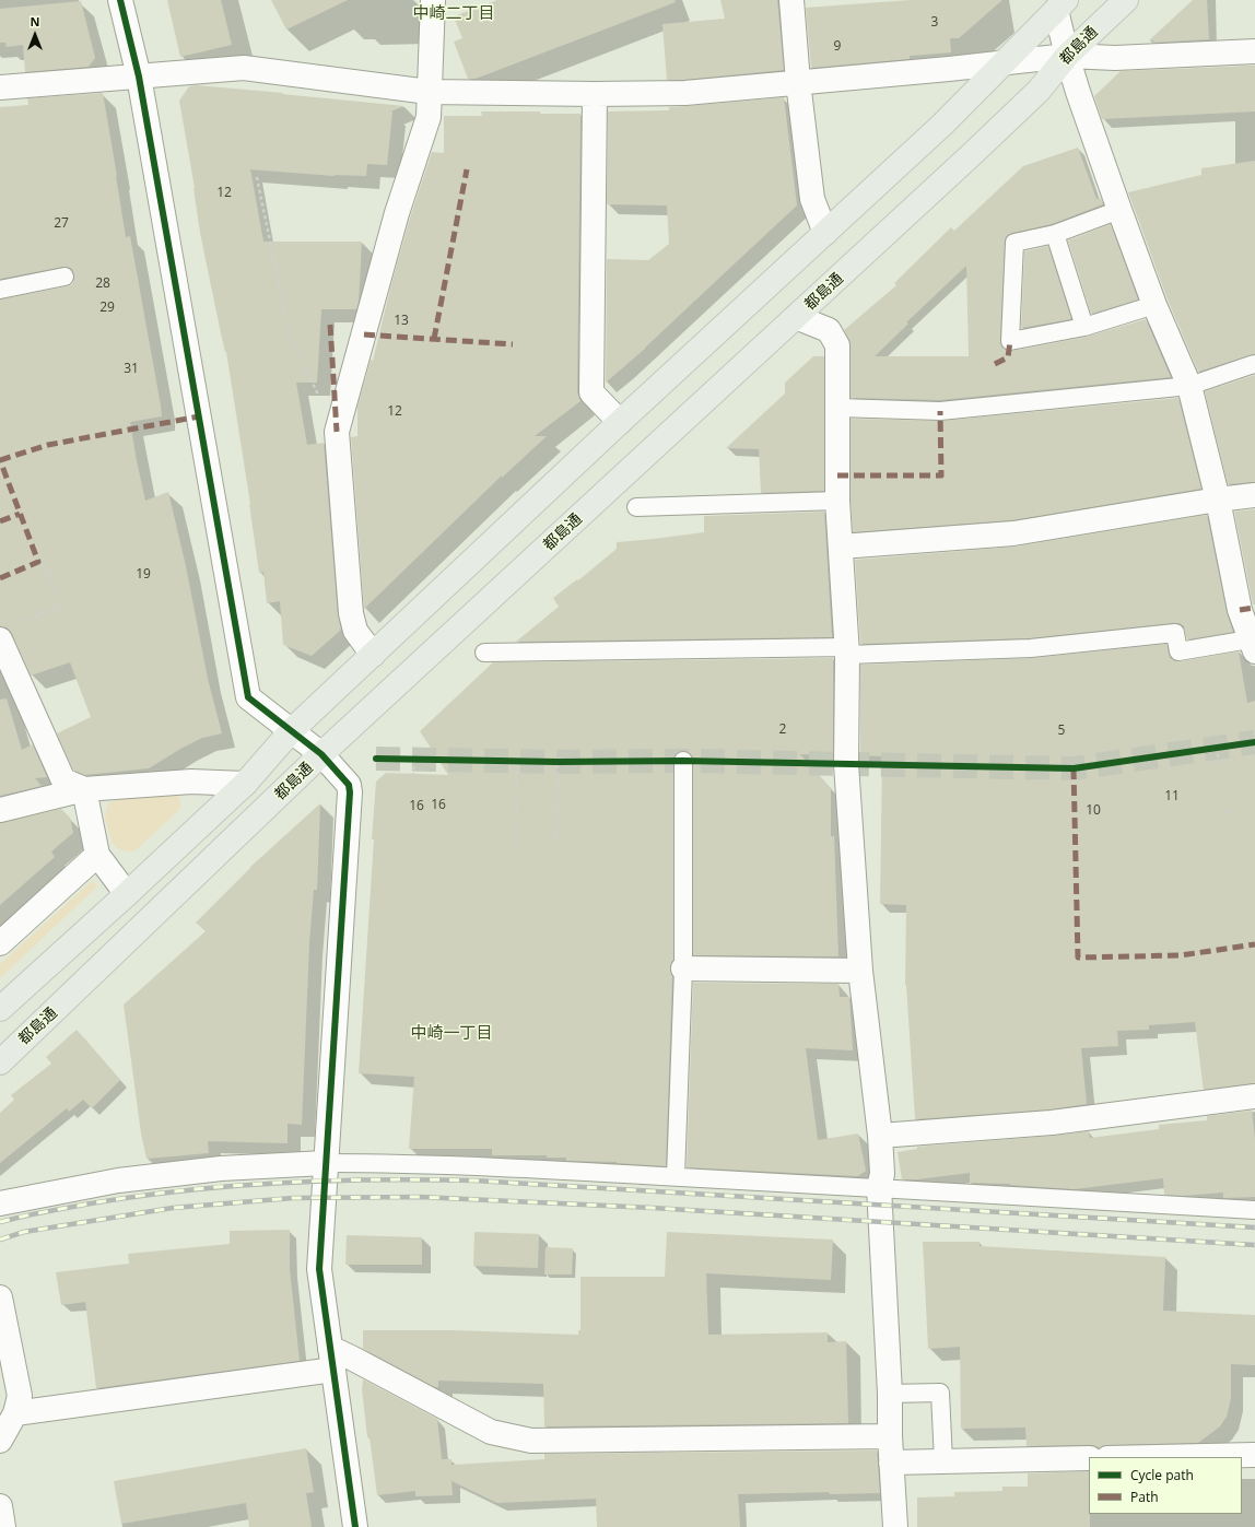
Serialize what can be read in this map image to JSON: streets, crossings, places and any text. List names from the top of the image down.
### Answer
{
  "streets": {
    "main road": ["都島通"]
  },
  "districts": ["中崎二丁目", "中崎一丁目"],
  "house_numbers": [
    "3",
    "9",
    "12",
    "27",
    "28",
    "29",
    "13",
    "31",
    "12",
    "19",
    "2",
    "5",
    "11",
    "16",
    "16",
    "10"
  ],
  "legend": ["Cycle path", "Path"],
  "north": "top"
}
